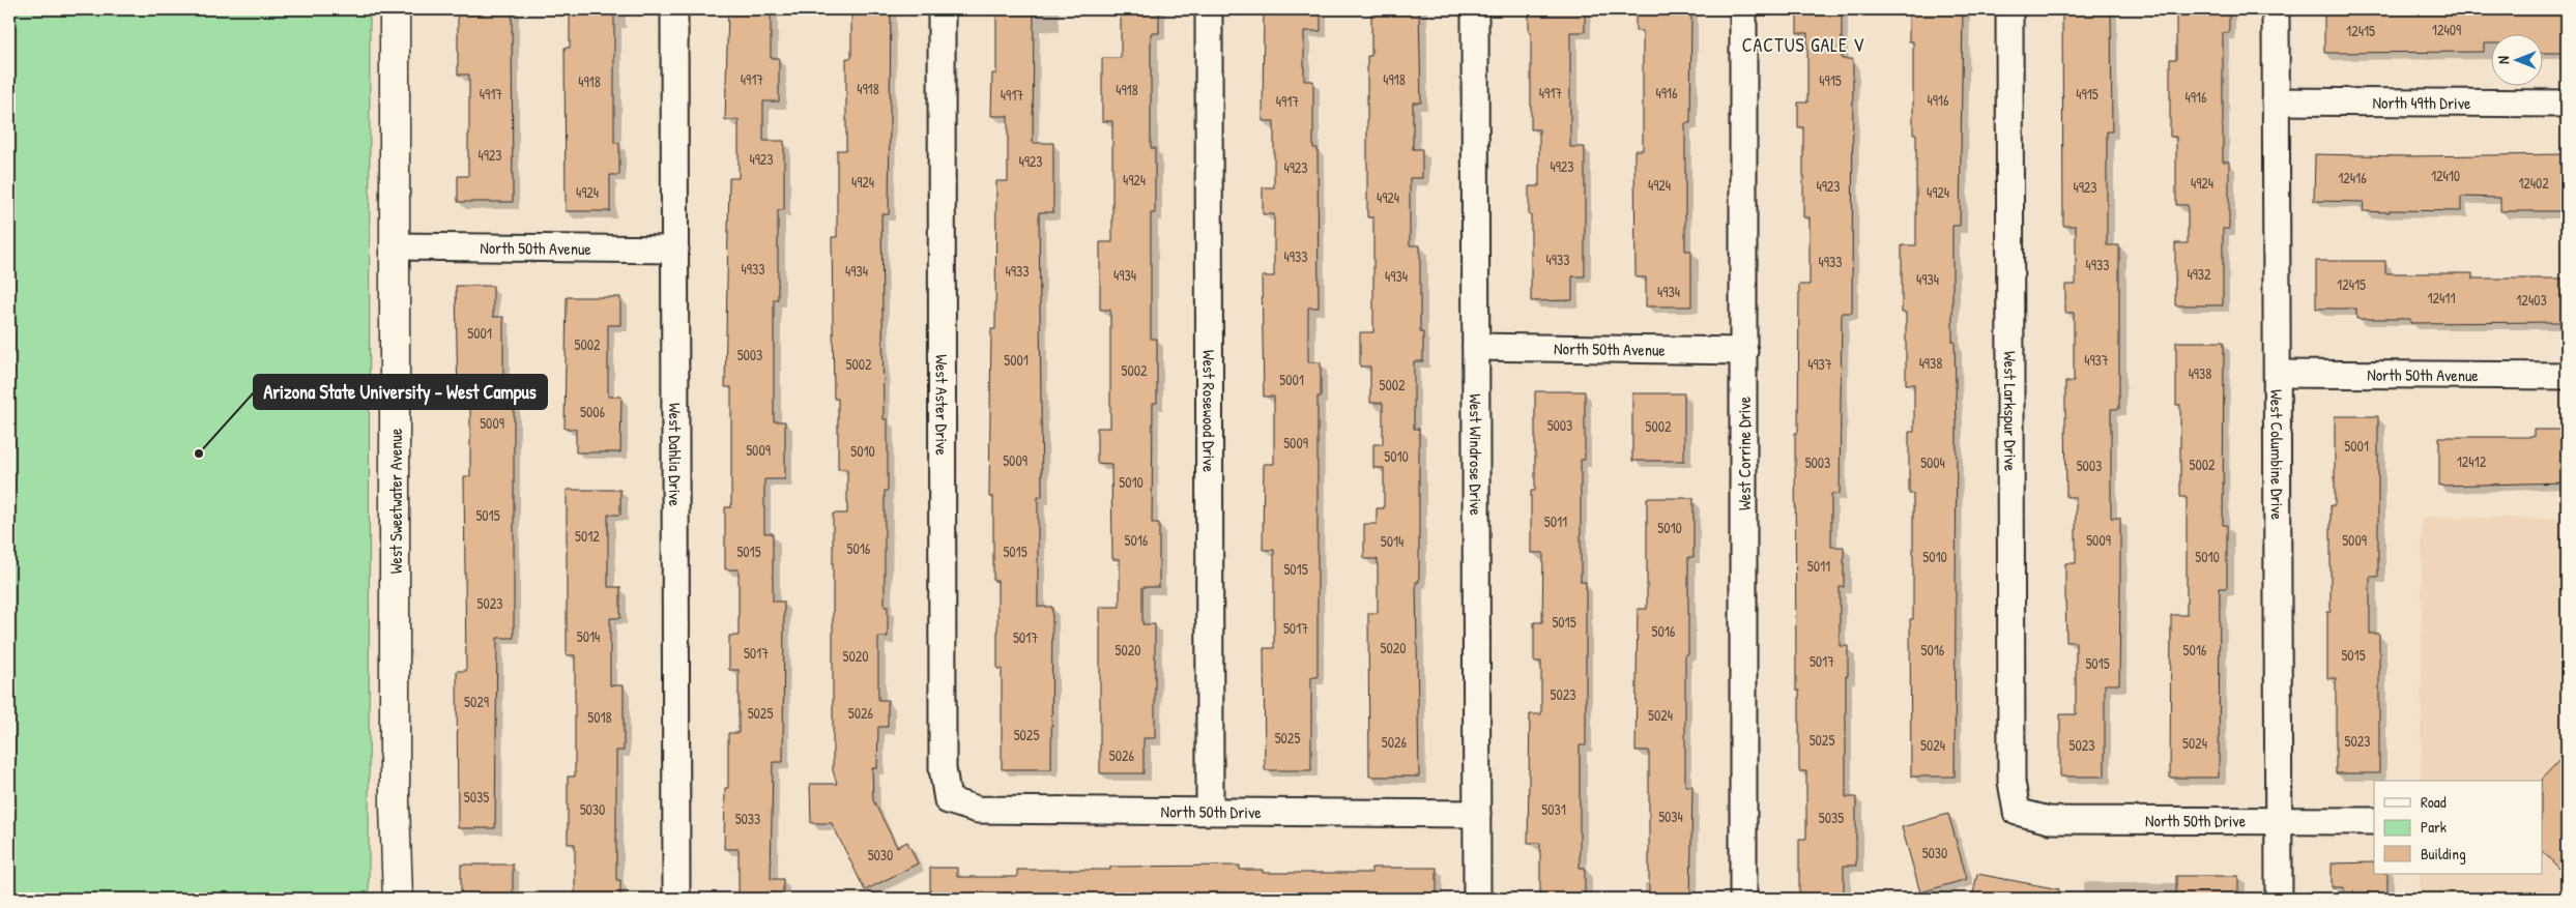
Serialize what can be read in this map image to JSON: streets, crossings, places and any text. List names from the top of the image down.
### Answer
{
  "streets": {
    "street": [
      "North 49th Drive",
      "North 50th Avenue",
      "West Aster Drive",
      "West Rosewood Drive",
      "West Larkspur Drive",
      "West Dahlia Drive",
      "West Corrine Drive",
      "West Columbine Drive",
      "West Windrose Drive",
      "West Sweetwater Avenue",
      "North 50th Drive"
    ]
  },
  "crossings": [
    ["North 49th Drive", "West Columbine Drive"],
    ["North 50th Avenue", "West Dahlia Drive"],
    ["North 50th Avenue", "West Corrine Drive"],
    ["North 50th Avenue", "West Columbine Drive"],
    ["North 50th Avenue", "West Windrose Drive"],
    ["North 50th Avenue", "West Sweetwater Avenue"],
    ["West Aster Drive", "North 50th Drive"],
    ["West Rosewood Drive", "North 50th Drive"],
    ["West Larkspur Drive", "North 50th Drive"],
    ["West Columbine Drive", "North 50th Drive"],
    ["West Windrose Drive", "North 50th Drive"]
  ],
  "districts": ["CACTUS GALE V"],
  "places": ["Arizona State University - West Campus"],
  "house_numbers": [
    "12409",
    "12415",
    "4917",
    "4918",
    "4915",
    "4918",
    "4918",
    "4918",
    "4917",
    "4916",
    "4917",
    "4915",
    "4917",
    "4916",
    "4916",
    "4917",
    "4923",
    "4923",
    "4923",
    "4923",
    "4923",
    "12410",
    "12416",
    "4924",
    "4924",
    "4924",
    "12402",
    "4924",
    "4923",
    "4923",
    "4924",
    "4924",
    "4924",
    "4933",
    "4933",
    "4933",
    "4933",
    "4933",
    "4934",
    "4933",
    "4932",
    "4934",
    "4934",
    "4934",
    "12415",
    "4934",
    "12411",
    "12403",
    "5001",
    "5002",
    "5003",
    "5001",
    "4937",
    "4938",
    "5002",
    "4937",
    "5002",
    "4938",
    "5001",
    "5002",
    "5006",
    "5009",
    "5003",
    "5002",
    "5009",
    "5001",
    "5009",
    "5010",
    "5010",
    "5009",
    "12412",
    "5003",
    "5004",
    "5002",
    "5003",
    "5010",
    "5015",
    "5011",
    "5010",
    "5012",
    "5016",
    "5009",
    "5009",
    "5014",
    "5016",
    "5015",
    "5015",
    "5010",
    "5010",
    "5011",
    "5015",
    "5023",
    "5015",
    "5017",
    "5016",
    "5014",
    "5017",
    "5020",
    "5020",
    "5016",
    "5016",
    "5017",
    "5015",
    "5020",
    "5017",
    "5015",
    "5023",
    "5029",
    "5025",
    "5026",
    "5024",
    "5018",
    "5025",
    "5025",
    "5025",
    "5023",
    "5026",
    "5024",
    "5024",
    "5023",
    "5026",
    "5035",
    "5030",
    "5031",
    "5034",
    "5035",
    "5033",
    "5030",
    "5030"
  ],
  "legend": ["Road", "Park", "Building"],
  "north": "left"
}
